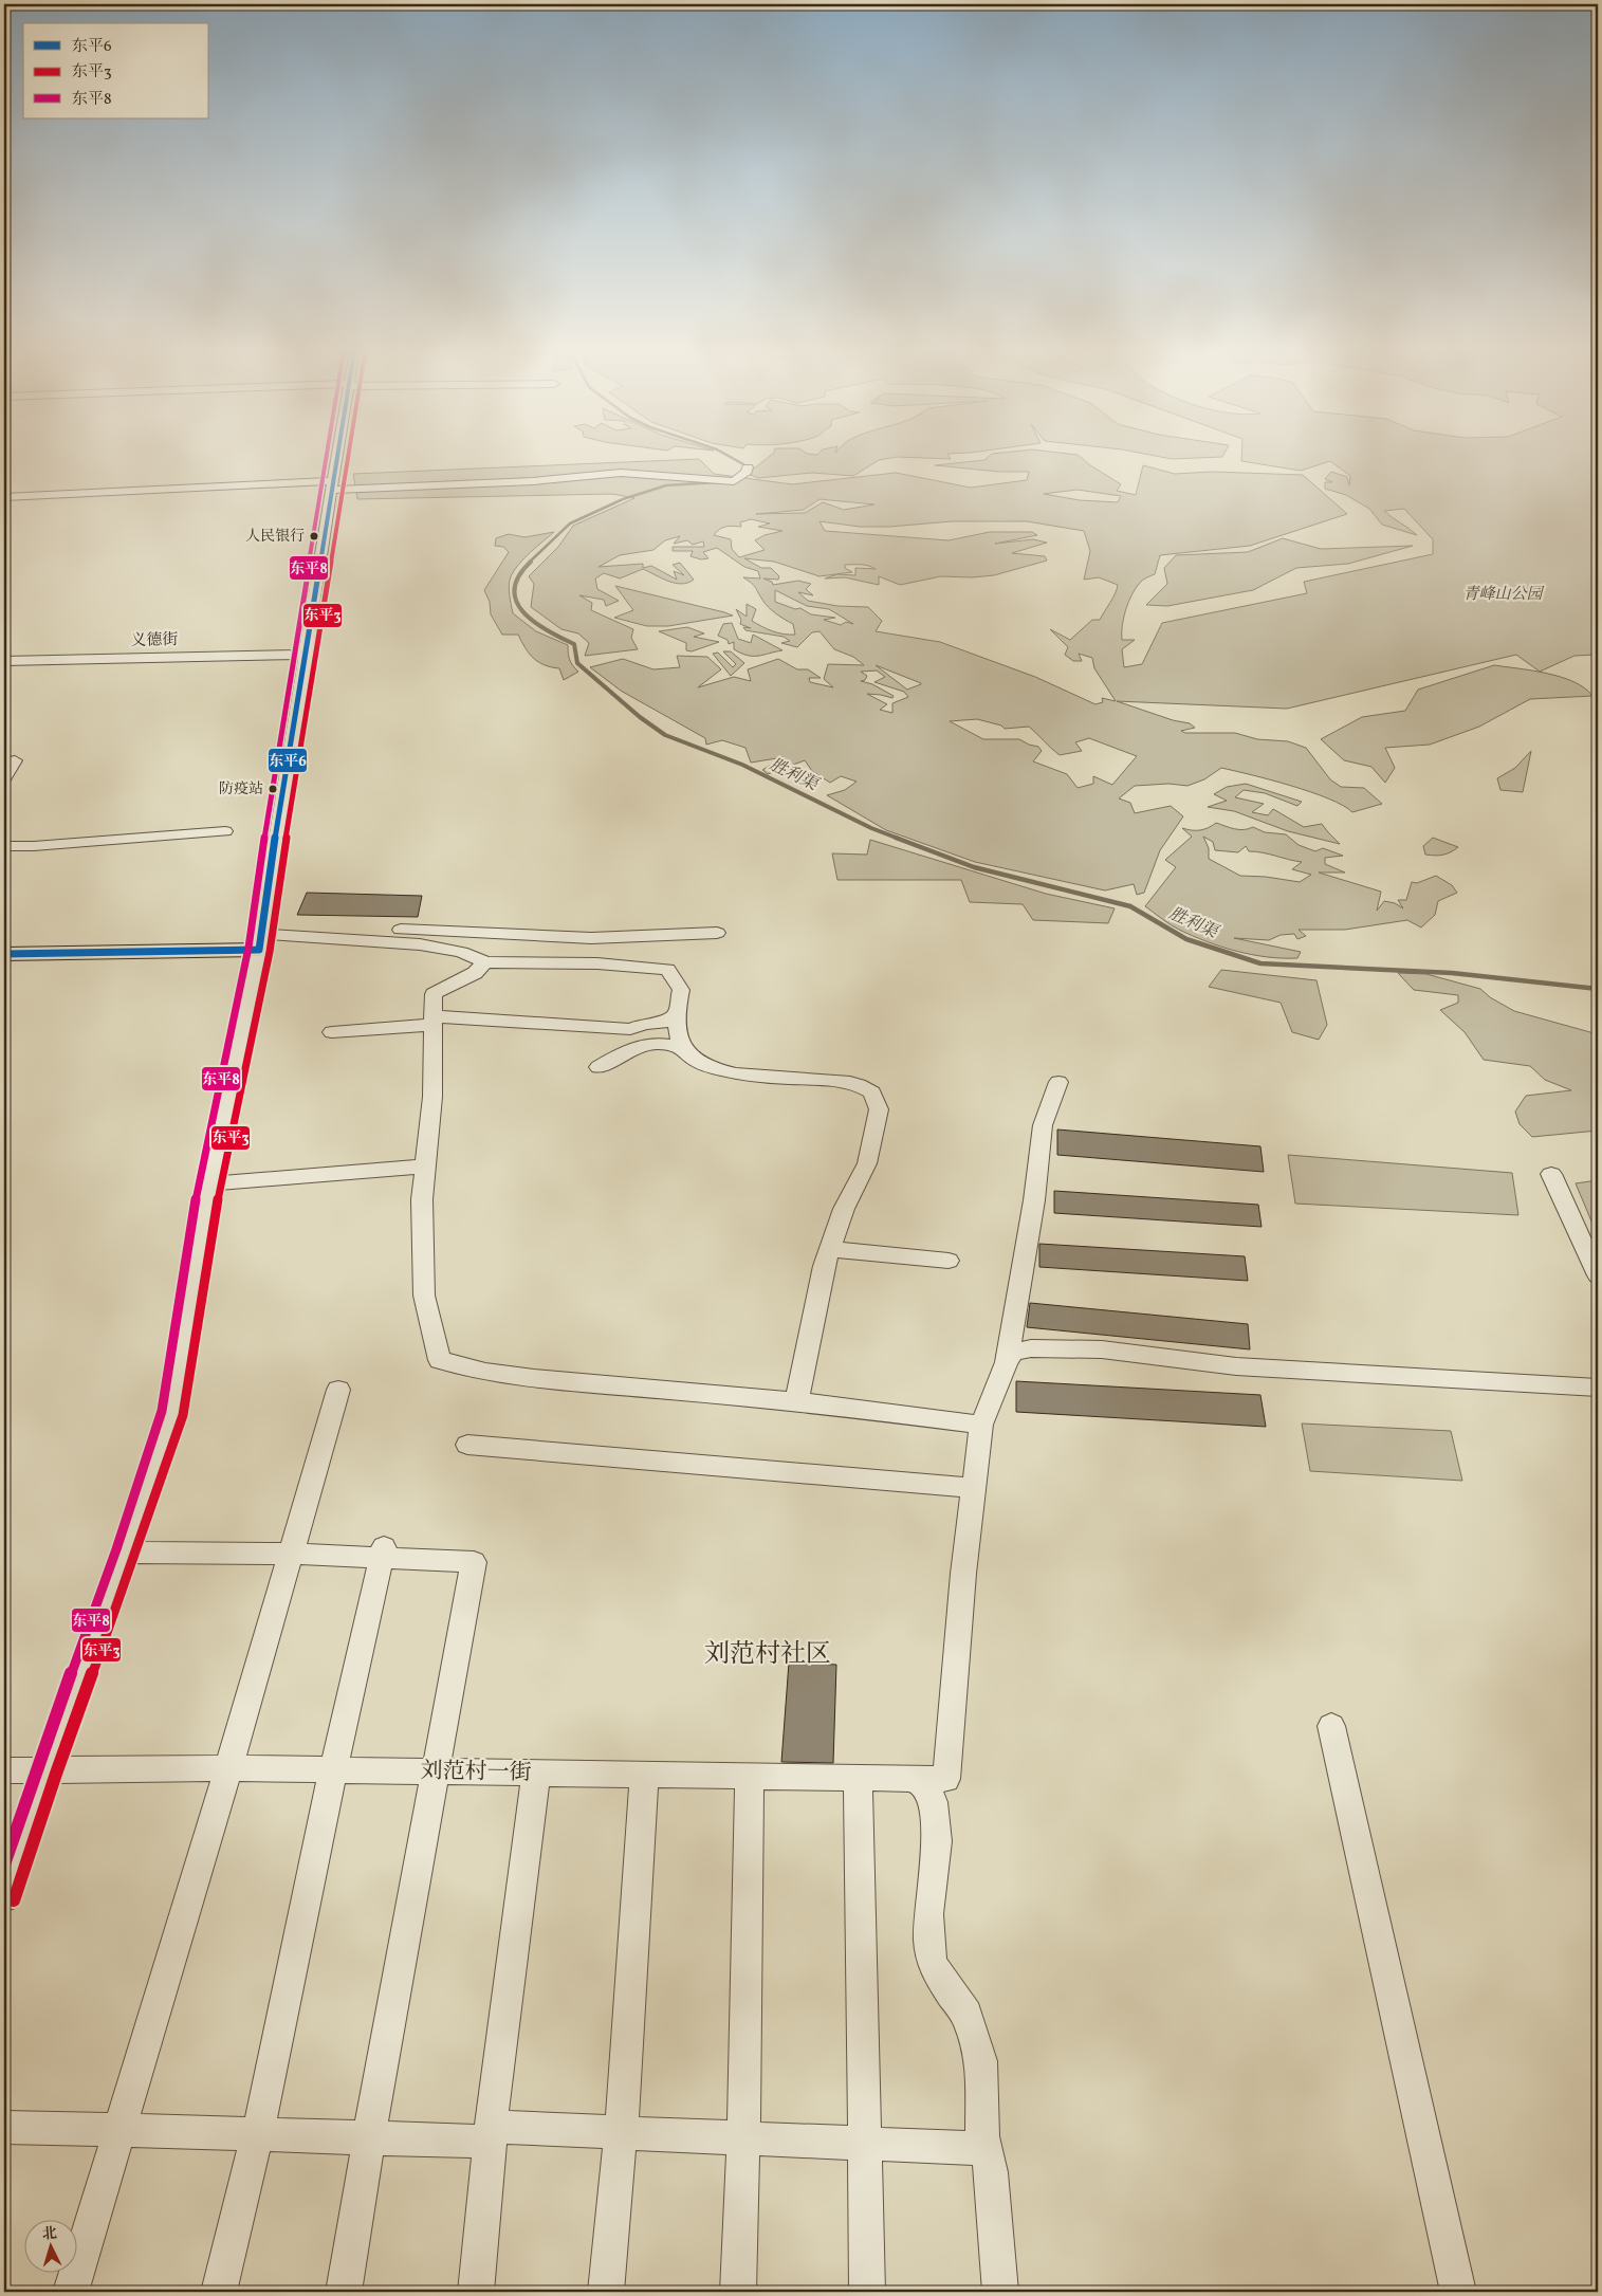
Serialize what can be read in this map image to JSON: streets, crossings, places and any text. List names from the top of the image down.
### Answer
{
  "streets": {
    "street": ["义德街", "刘范村一街"]
  },
  "districts": ["刘范村社区"],
  "water": ["胜利渠"],
  "parks": ["青峰山公园"],
  "places": ["人民银行", "防疫站"],
  "lines": ["transit line 东平6", "transit line 东平3", "transit line 东平8"],
  "legend": ["东平6", "东平3", "东平8"],
  "north": "top"
}
